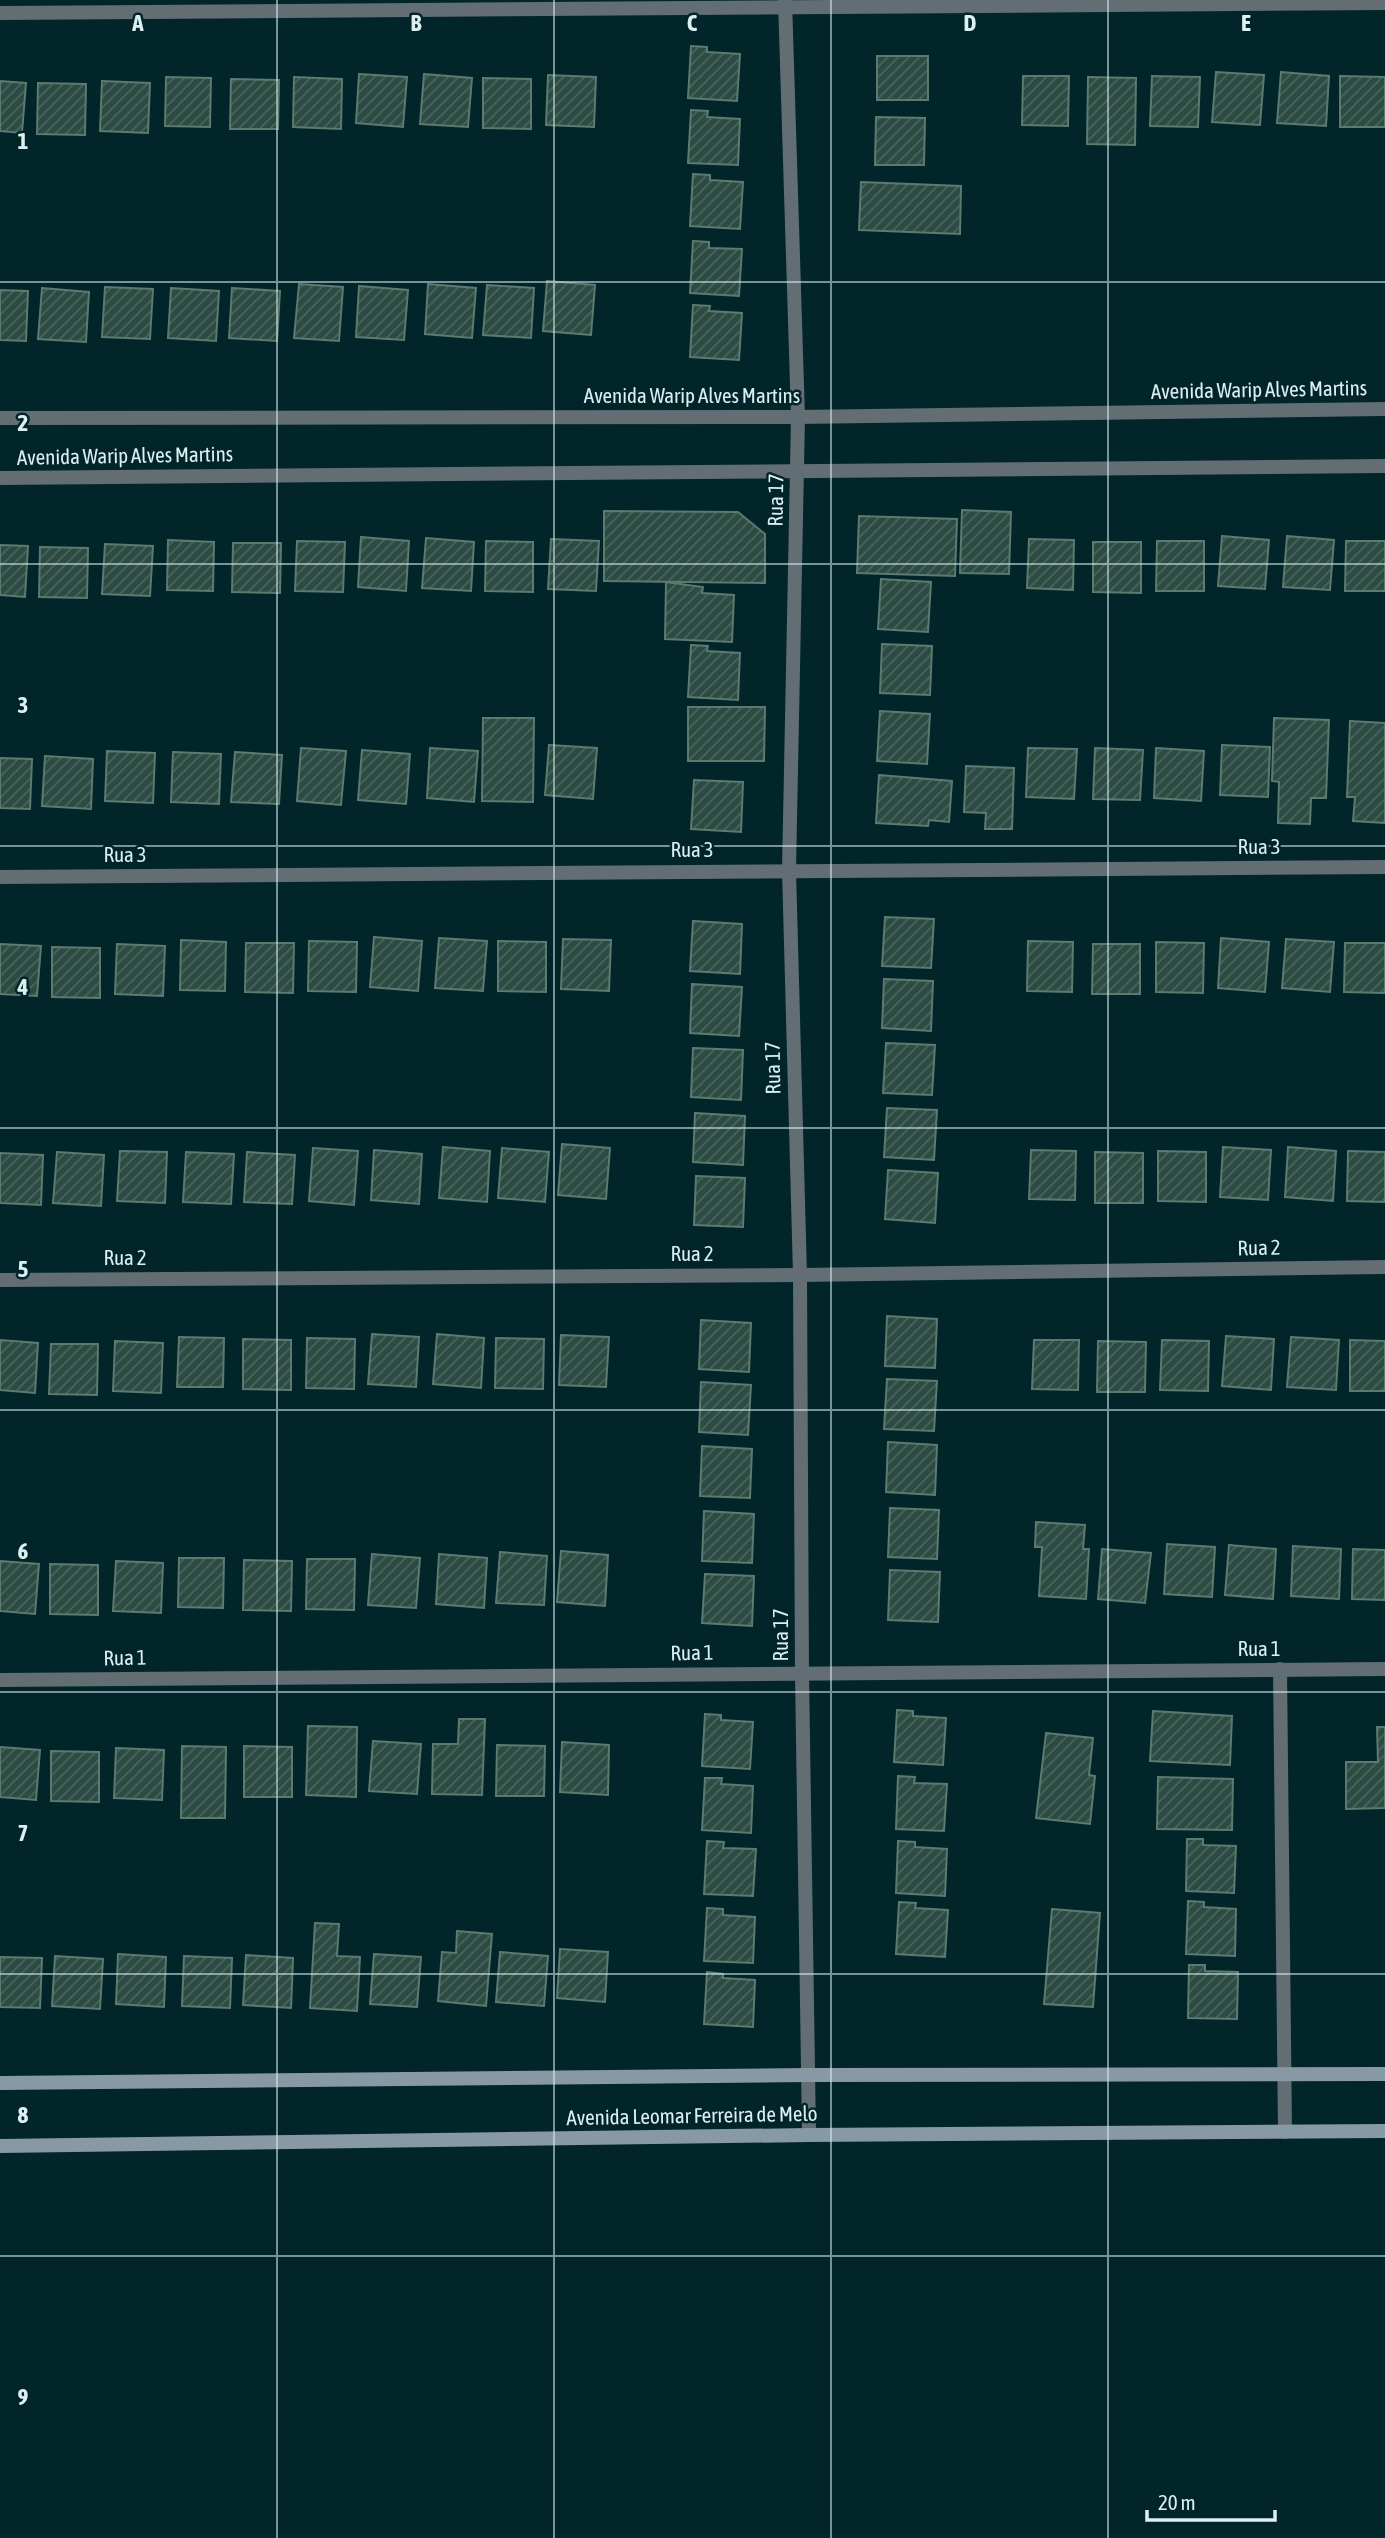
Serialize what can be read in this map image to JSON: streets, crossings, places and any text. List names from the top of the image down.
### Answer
{
  "streets": {
    "street": [
      "Avenida Warip Alves Martins",
      "Rua 17",
      "Rua 3",
      "Rua 2",
      "Rua 1",
      "Avenida Leomar Ferreira de Melo"
    ]
  },
  "crossings": [
    ["Avenida Warip Alves Martins", "Rua 17"],
    ["Rua 17", "Rua 3"],
    ["Rua 17", "Rua 2"],
    ["Rua 17", "Rua 1"],
    ["Rua 17", "Avenida Leomar Ferreira de Melo"]
  ],
  "scale_bar": "20 m",
  "grid": {
    "columns": [
      "A",
      "B",
      "C",
      "D",
      "E"
    ],
    "rows": [
      "1",
      "2",
      "3",
      "4",
      "5",
      "6",
      "7",
      "8",
      "9"
    ]
  }
}
